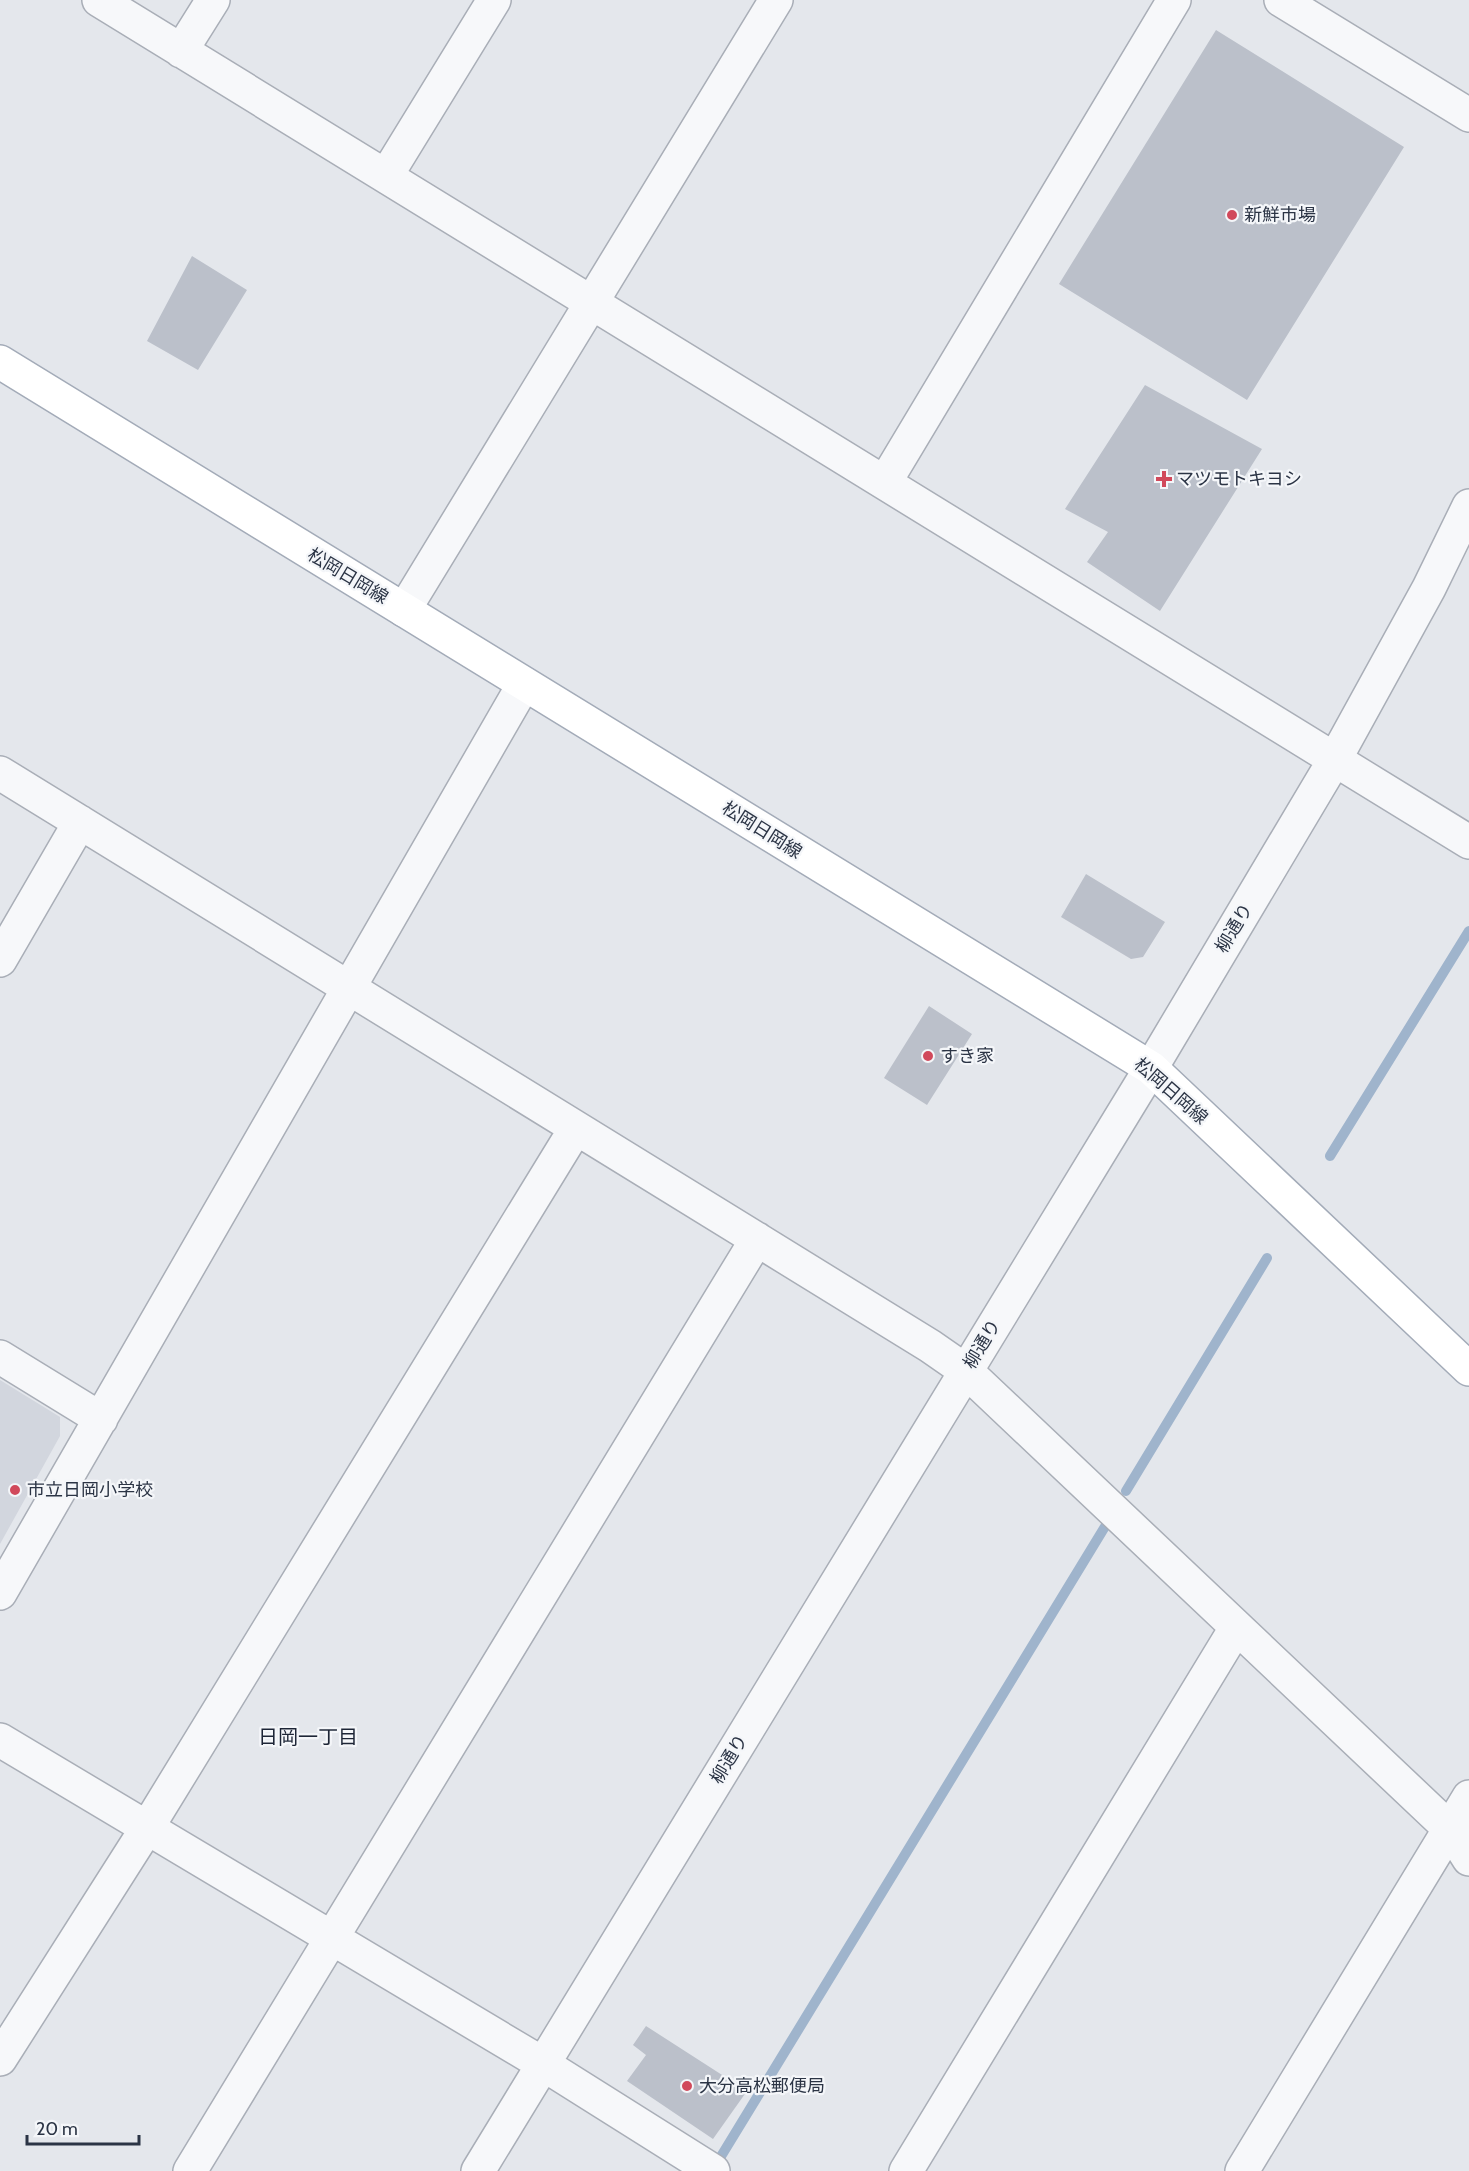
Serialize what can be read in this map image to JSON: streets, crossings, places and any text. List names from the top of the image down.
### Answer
{
  "streets": {
    "main road": ["松岡日岡線"],
    "street": ["柳通り"]
  },
  "crossings": [
    ["松岡日岡線", "柳通り"]
  ],
  "districts": ["日岡一丁目"],
  "places": {
    "other": [
      "新鮮市場",
      "すき家",
      "市立日岡小学校",
      "大分高松郵便局"
    ],
    "health": ["マツモトキヨシ"]
  },
  "scale_bar": "20 m"
}
